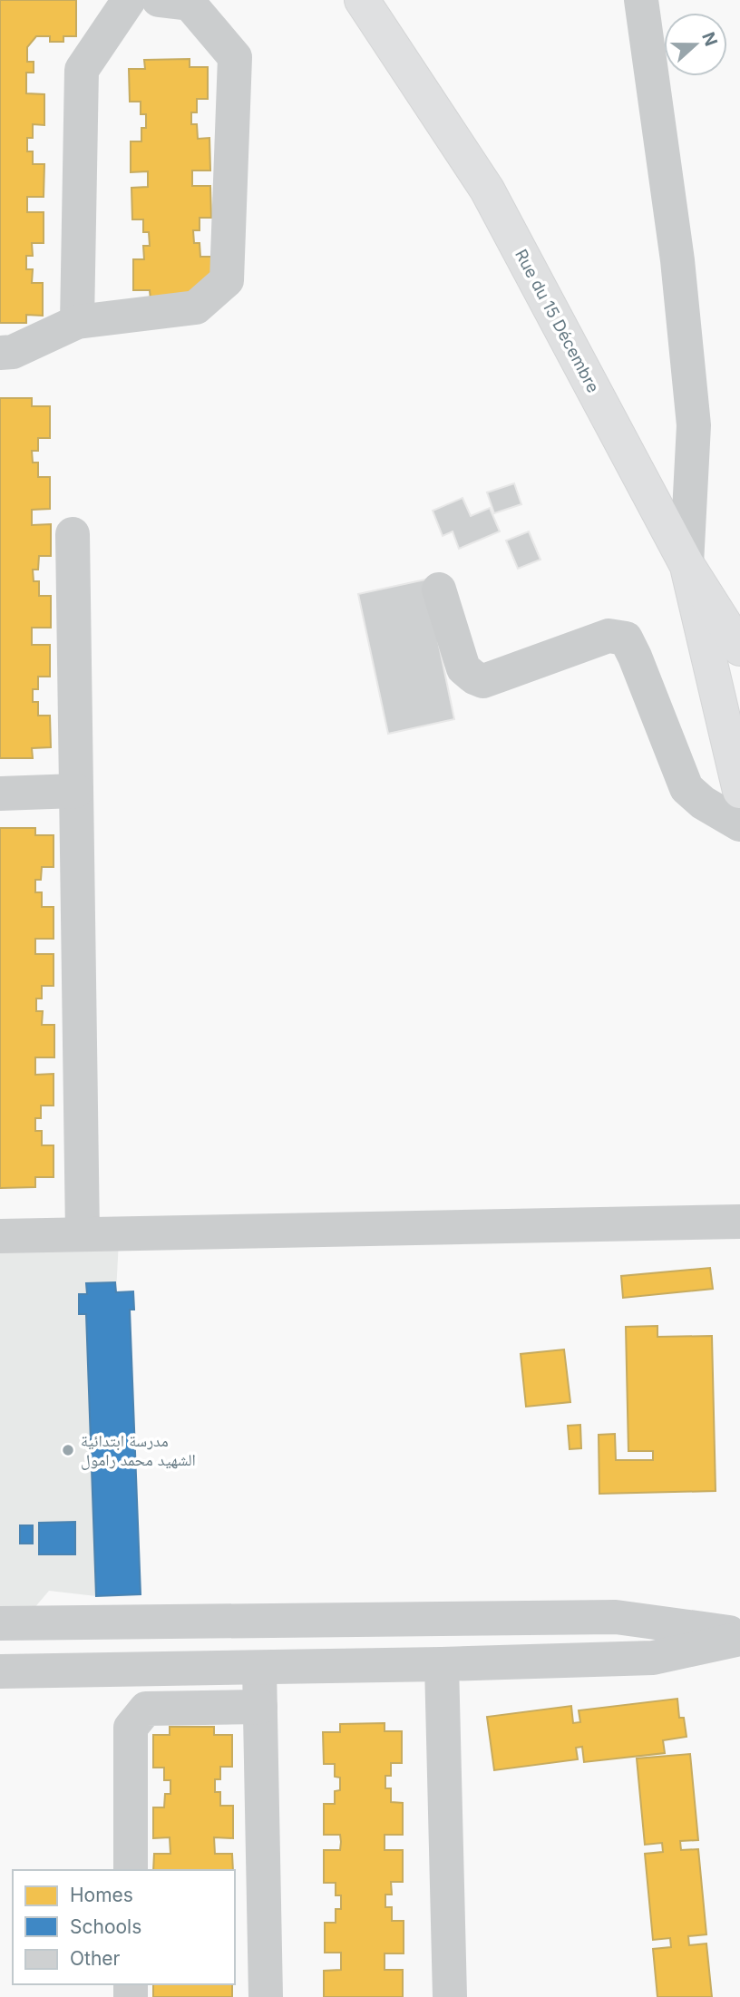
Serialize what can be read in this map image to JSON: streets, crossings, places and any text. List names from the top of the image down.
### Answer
{
  "streets": {
    "main road": ["Rue du 15 Décembre"]
  },
  "places": ["مدرسة ابتدائية الشهيد محمد رامول"],
  "legend": ["Homes", "Schools", "Other"],
  "north": "right"
}
